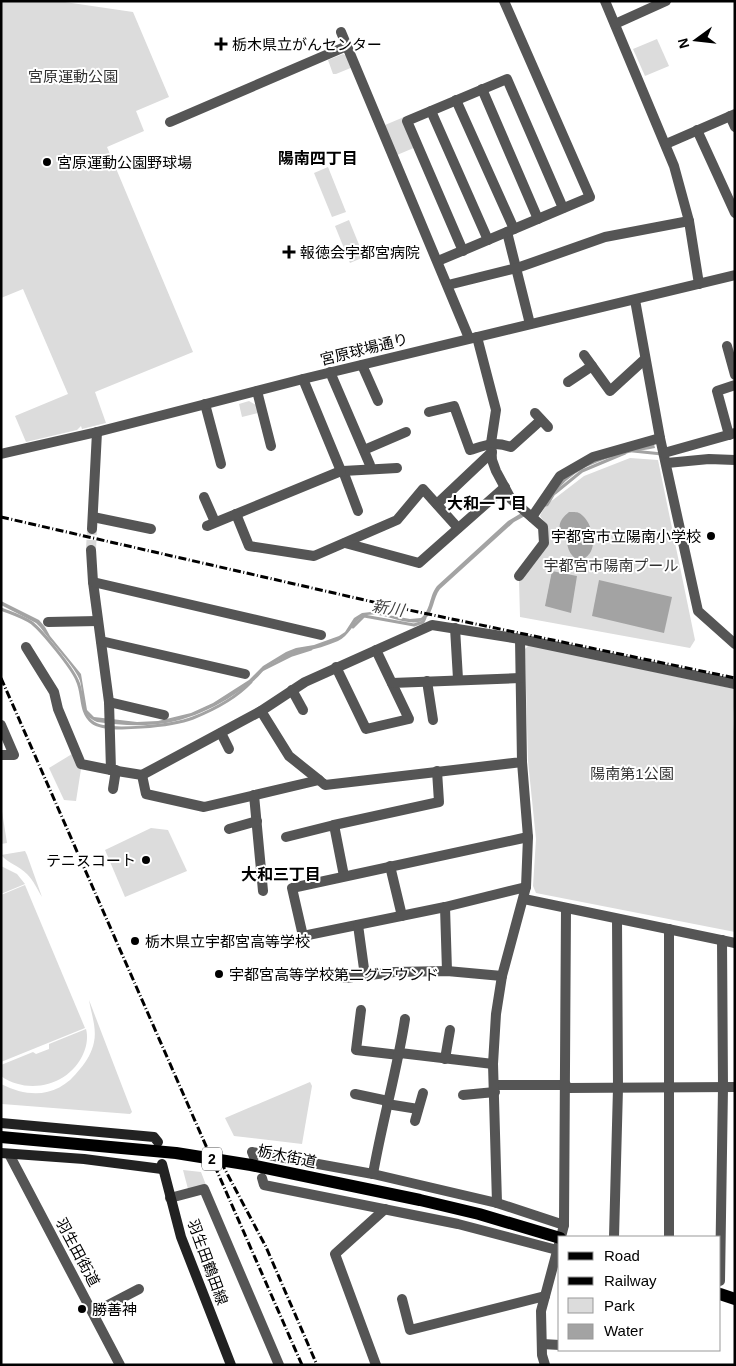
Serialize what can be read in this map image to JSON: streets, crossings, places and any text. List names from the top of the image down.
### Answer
{
  "streets": {
    "main road": ["栃木街道", "2", "羽生田鶴田線"],
    "street": ["宮原球場通り", "羽生田街道"]
  },
  "crossings": [
    ["羽生田街道", "羽生田鶴田線"]
  ],
  "districts": ["陽南四丁目", "大和一丁目", "大和三丁目"],
  "water": ["新川"],
  "parks": ["宮原運動公園", "宇都宮市陽南プール", "陽南第1公園"],
  "places": {
    "health": ["栃木県立がんセンター", "報徳会宇都宮病院"],
    "other": [
      "宮原運動公園野球場",
      "宇都宮市立陽南小学校",
      "テニスコート",
      "栃木県立宇都宮高等学校",
      "宇都宮高等学校第二グラウンド",
      "勝善神"
    ]
  },
  "legend": [
    "Road",
    "Railway",
    "Park",
    "Water"
  ],
  "north": "left"
}
